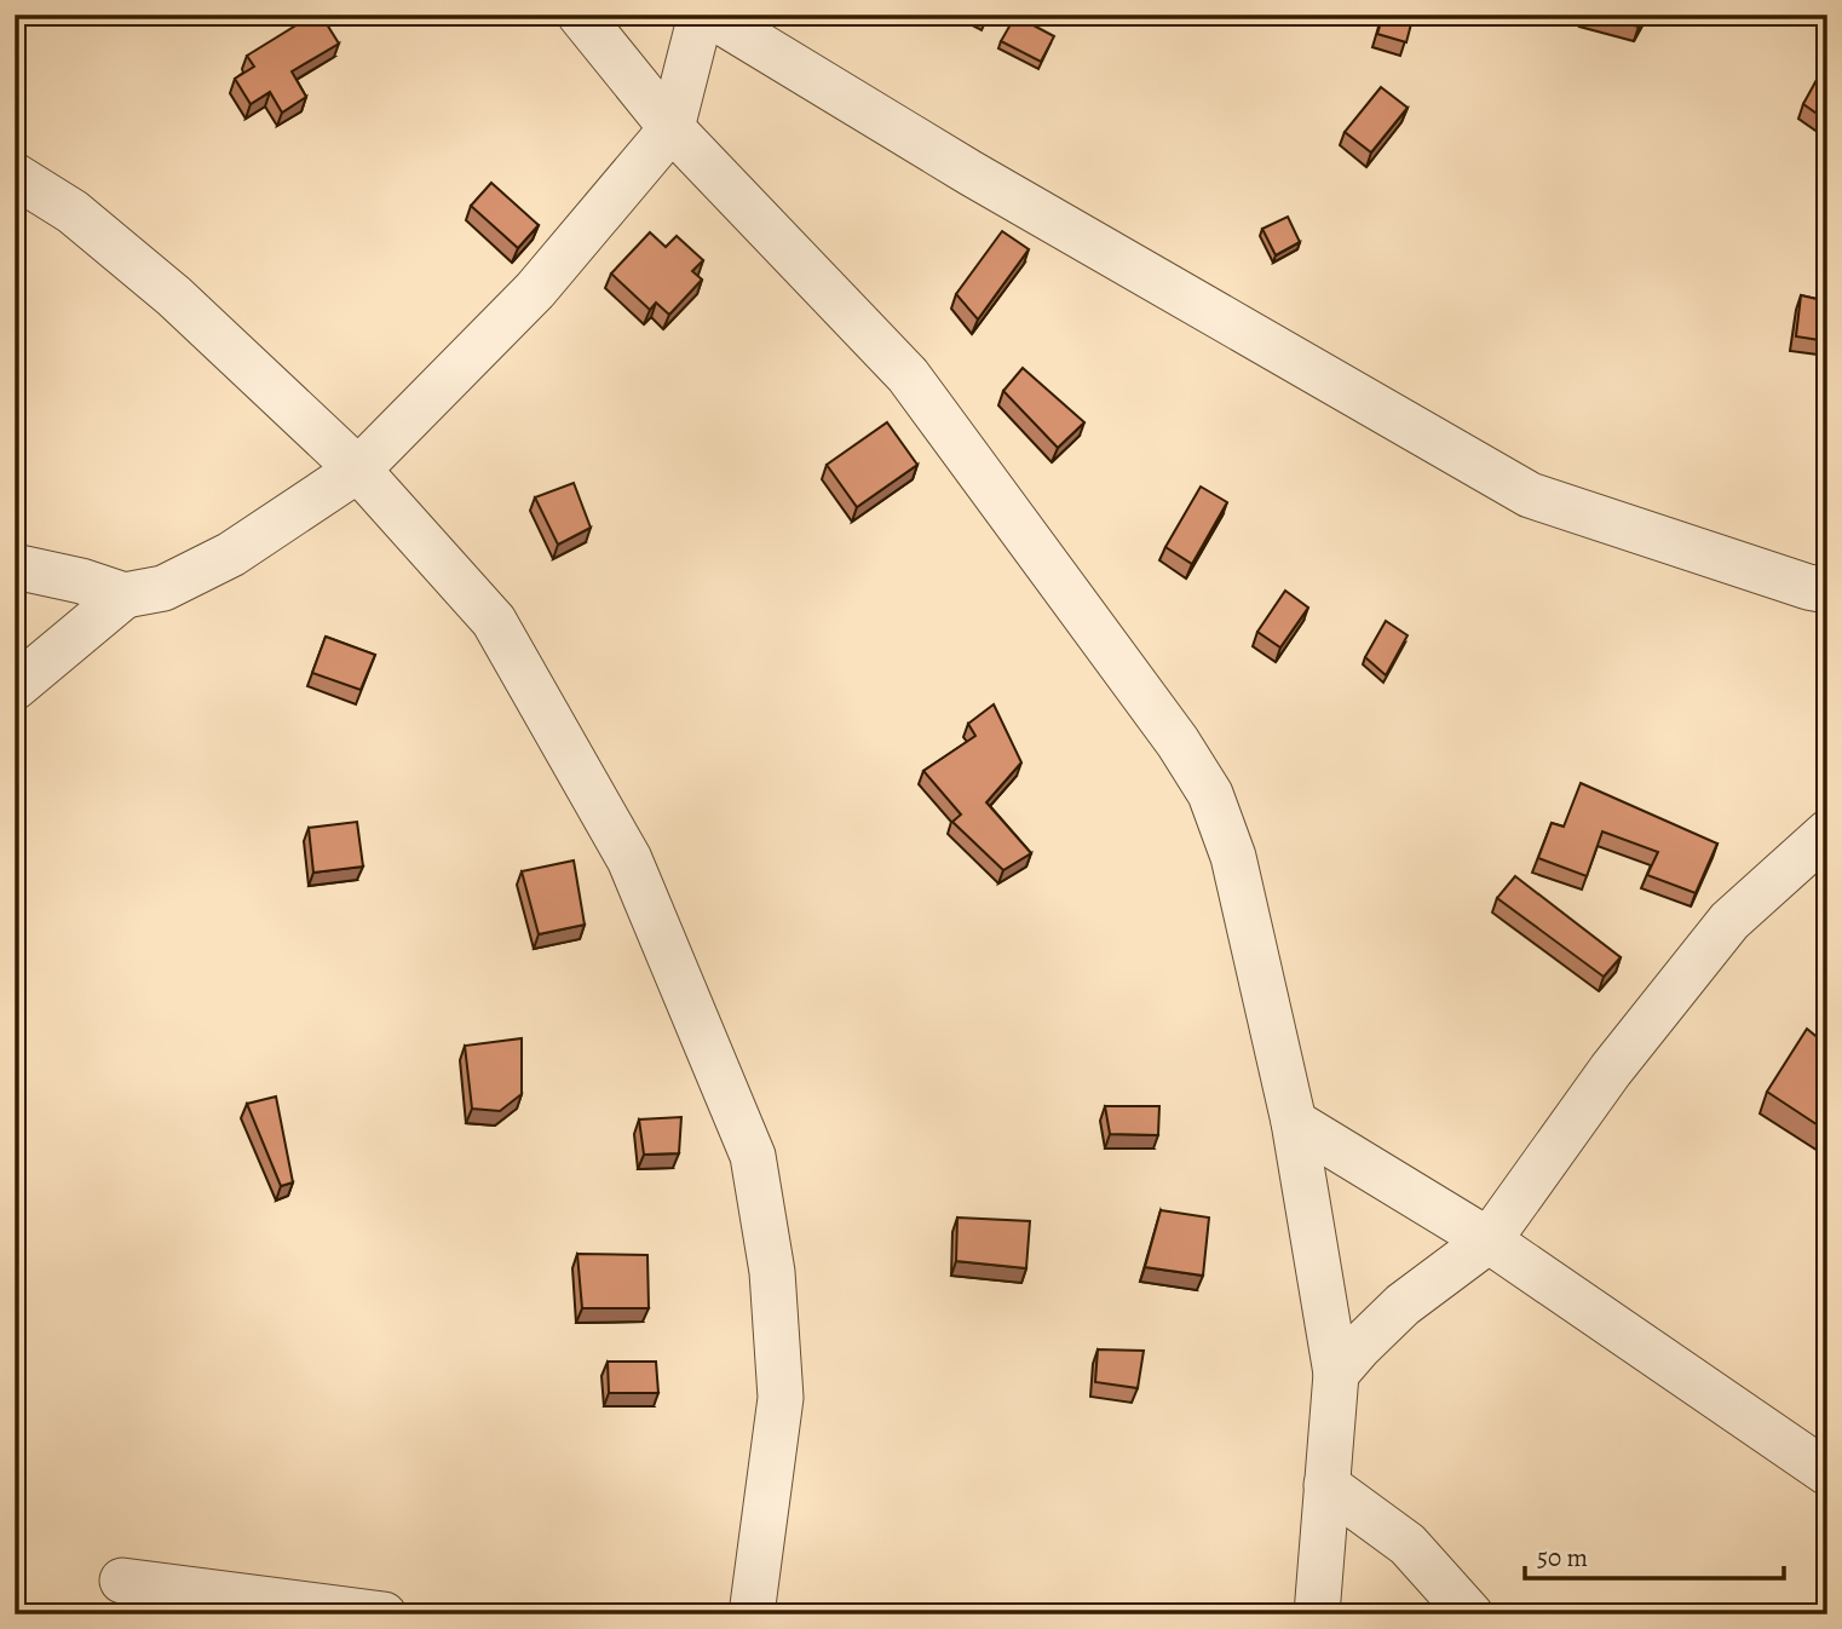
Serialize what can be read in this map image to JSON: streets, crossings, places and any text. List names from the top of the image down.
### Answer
{
  "scale_bar": "50 m"
}
